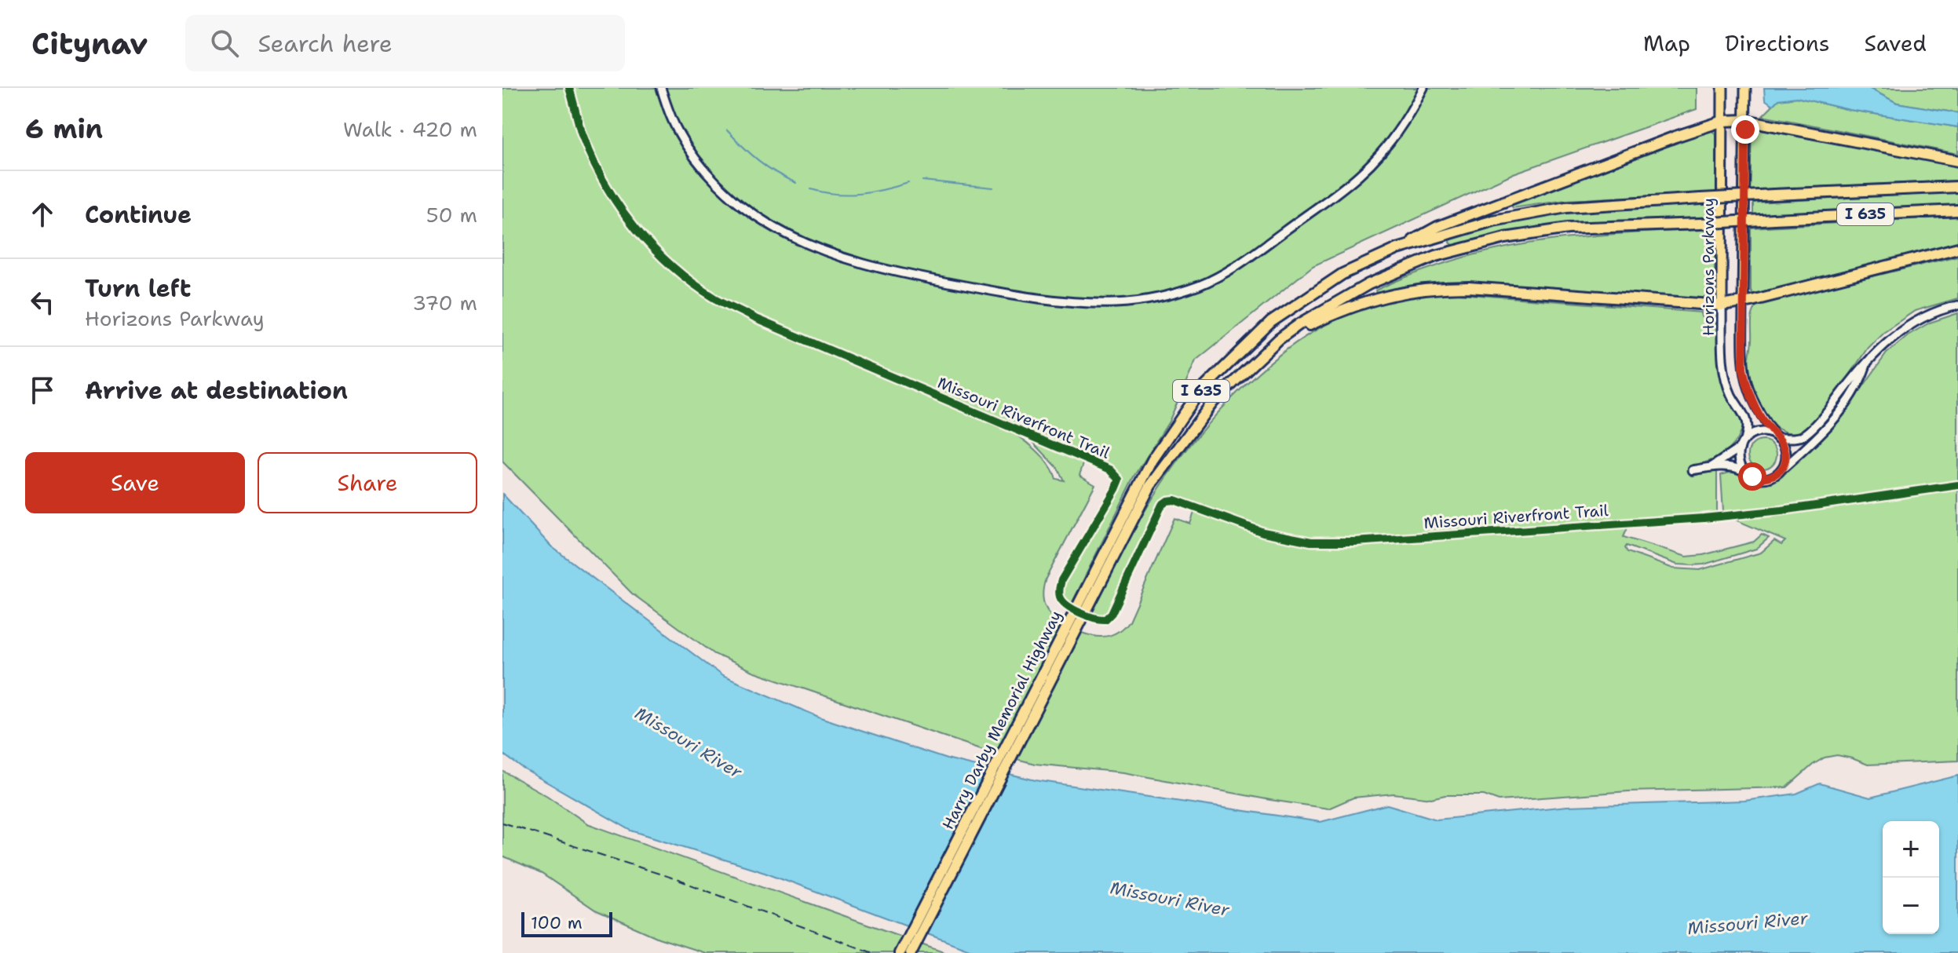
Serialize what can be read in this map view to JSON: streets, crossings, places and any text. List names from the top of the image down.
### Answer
{
  "streets": {
    "highway": ["I 635", "Harry Darby Memorial Highway"],
    "main road": ["Horizons Parkway"],
    "cycle path": ["Missouri Riverfront Trail"]
  },
  "water": ["Missouri River"],
  "scale_bar": "100 m",
  "page": {
    "header": "Citynav",
    "search": "Search here",
    "nav": ["Map", "Directions", "Saved"],
    "heading": ["6 min", "Walk · 420 m"],
    "list": [
      ["Continue", "50 m"],
      ["Turn left", "Horizons Parkway", "370 m"],
      "Arrive at destination"
    ],
    "buttons": ["Save", "Share"],
    "map_buttons": ["+", "−"],
    "scale": "100 m"
  }
}
